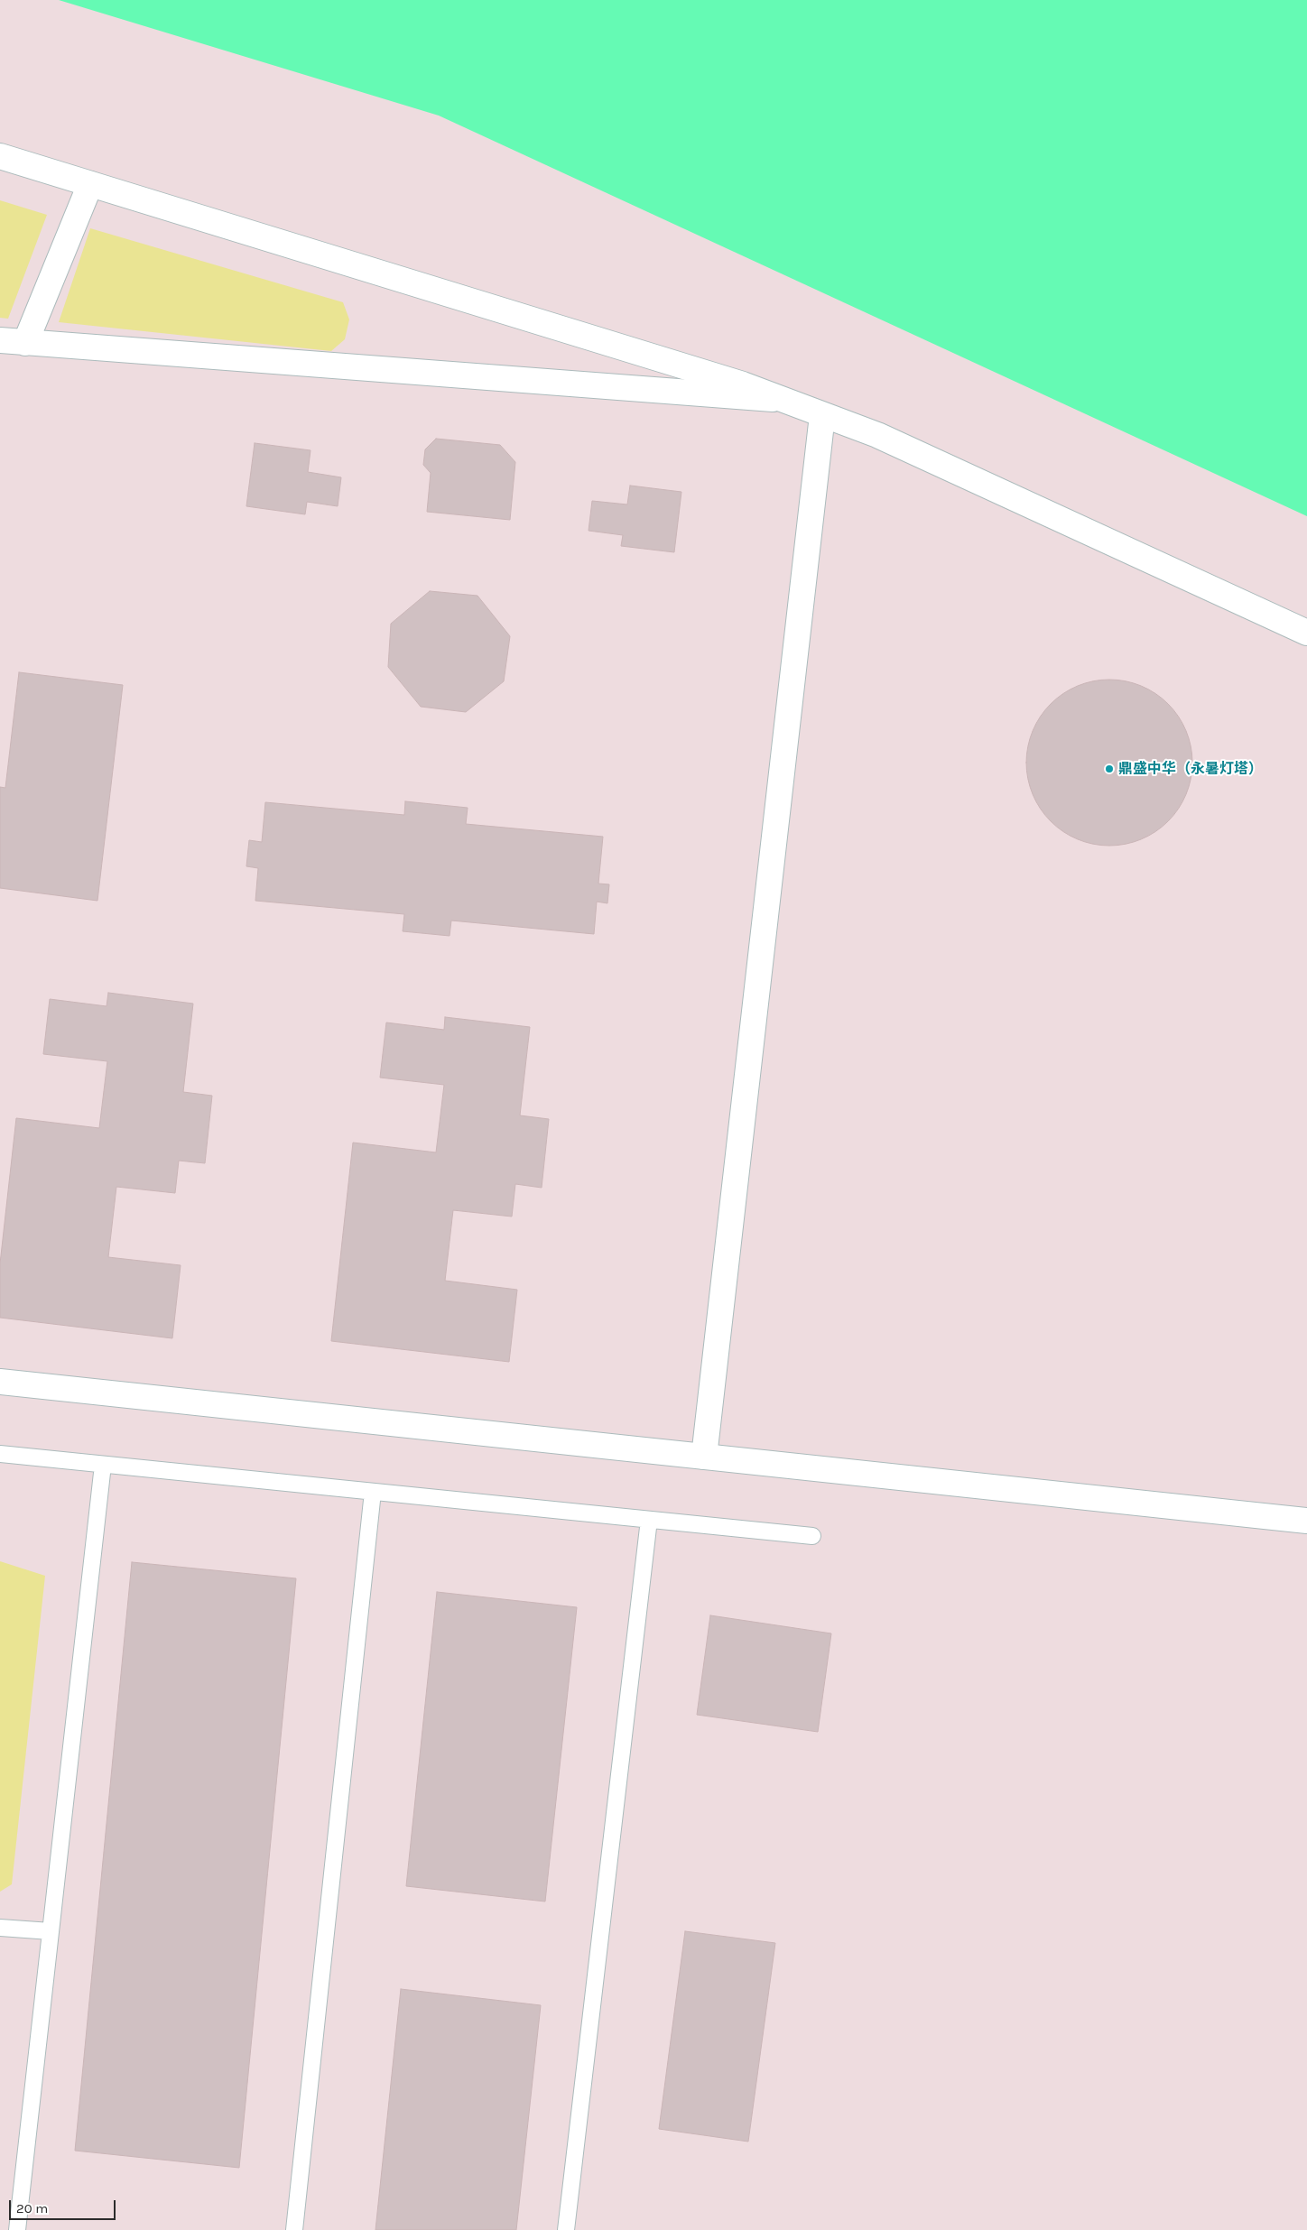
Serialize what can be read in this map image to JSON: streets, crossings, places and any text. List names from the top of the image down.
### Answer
{
  "places": ["鼎盛中华（永暑灯塔）"],
  "scale_bar": "20 m"
}
